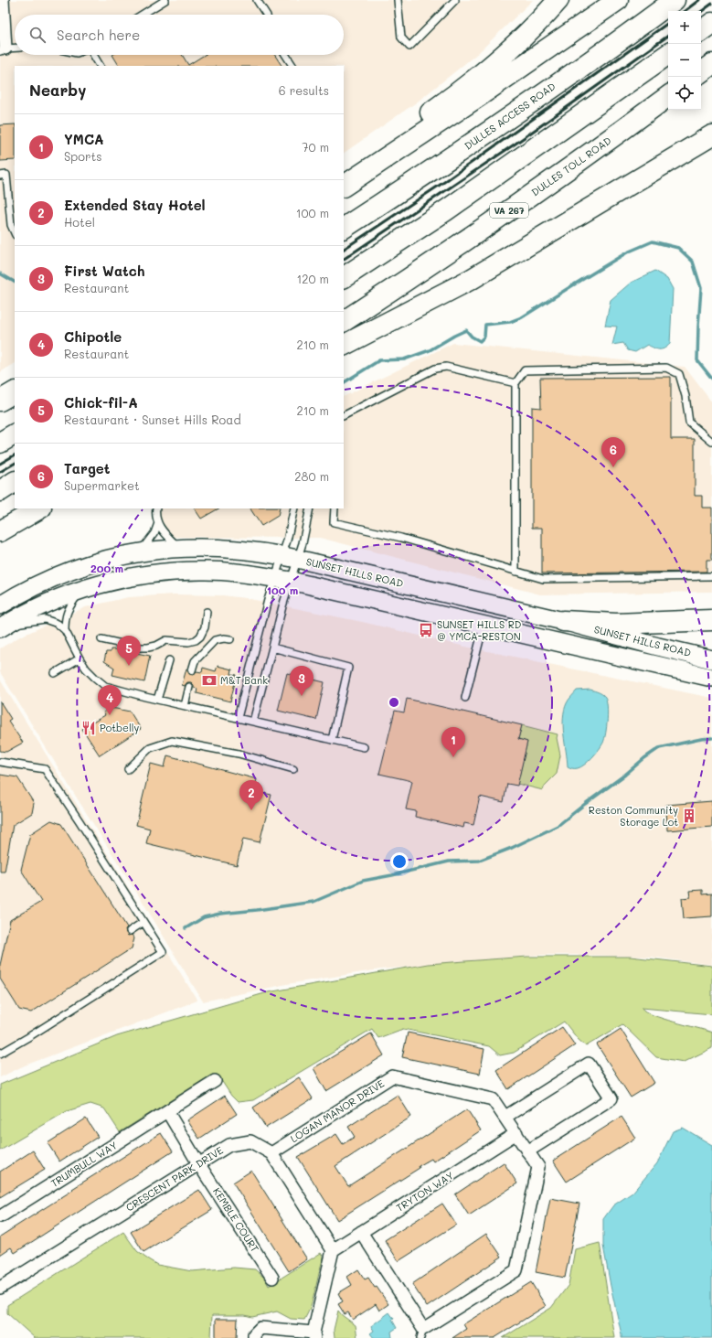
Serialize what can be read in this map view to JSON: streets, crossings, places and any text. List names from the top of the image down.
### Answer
{
  "streets": {
    "highway": ["DULLES ACCESS ROAD", "DULLES TOLL ROAD", "VA 267"],
    "main road": ["SUNSET HILLS ROAD"],
    "street": [
      "LOGAN MANOR DRIVE",
      "TRUMBULL WAY",
      "CRESCENT PARK DRIVE",
      "TRYTON WAY",
      "KEMBLE COURT"
    ]
  },
  "crossings": [
    ["LOGAN MANOR DRIVE", "CRESCENT PARK DRIVE"],
    ["LOGAN MANOR DRIVE", "TRYTON WAY"],
    ["CRESCENT PARK DRIVE", "TRYTON WAY"],
    ["CRESCENT PARK DRIVE", "KEMBLE COURT"]
  ],
  "places": {
    "bus stop": ["SUNSET HILLS RD @ YMCA-RESTON"],
    "bank": ["M&T Bank"],
    "restaurant": ["Potbelly"],
    "building": ["Reston Community Storage Lot"]
  },
  "page": {
    "map_buttons": ["+", "−"],
    "search": "Search here",
    "heading": ["Nearby", "6 results"],
    "list": [
      {
        "mark": "1",
        "name": "YMCA",
        "note": "Sports",
        "value": "70 m"
      },
      {
        "mark": "2",
        "name": "Extended Stay Hotel",
        "note": "Hotel",
        "value": "100 m"
      },
      {
        "mark": "3",
        "name": "First Watch",
        "note": "Restaurant",
        "value": "120 m"
      },
      {
        "mark": "4",
        "name": "Chipotle",
        "note": "Restaurant",
        "value": "210 m"
      },
      {
        "mark": "5",
        "name": "Chick-fil-A",
        "note": "Restaurant · Sunset Hills Road",
        "value": "210 m"
      },
      {
        "mark": "6",
        "name": "Target",
        "note": "Supermarket",
        "value": "280 m"
      }
    ],
    "pins": [
      "6",
      "5",
      "3",
      "4",
      "1",
      "2"
    ]
  },
  "rings": ["200 m", "100 m"]
}
